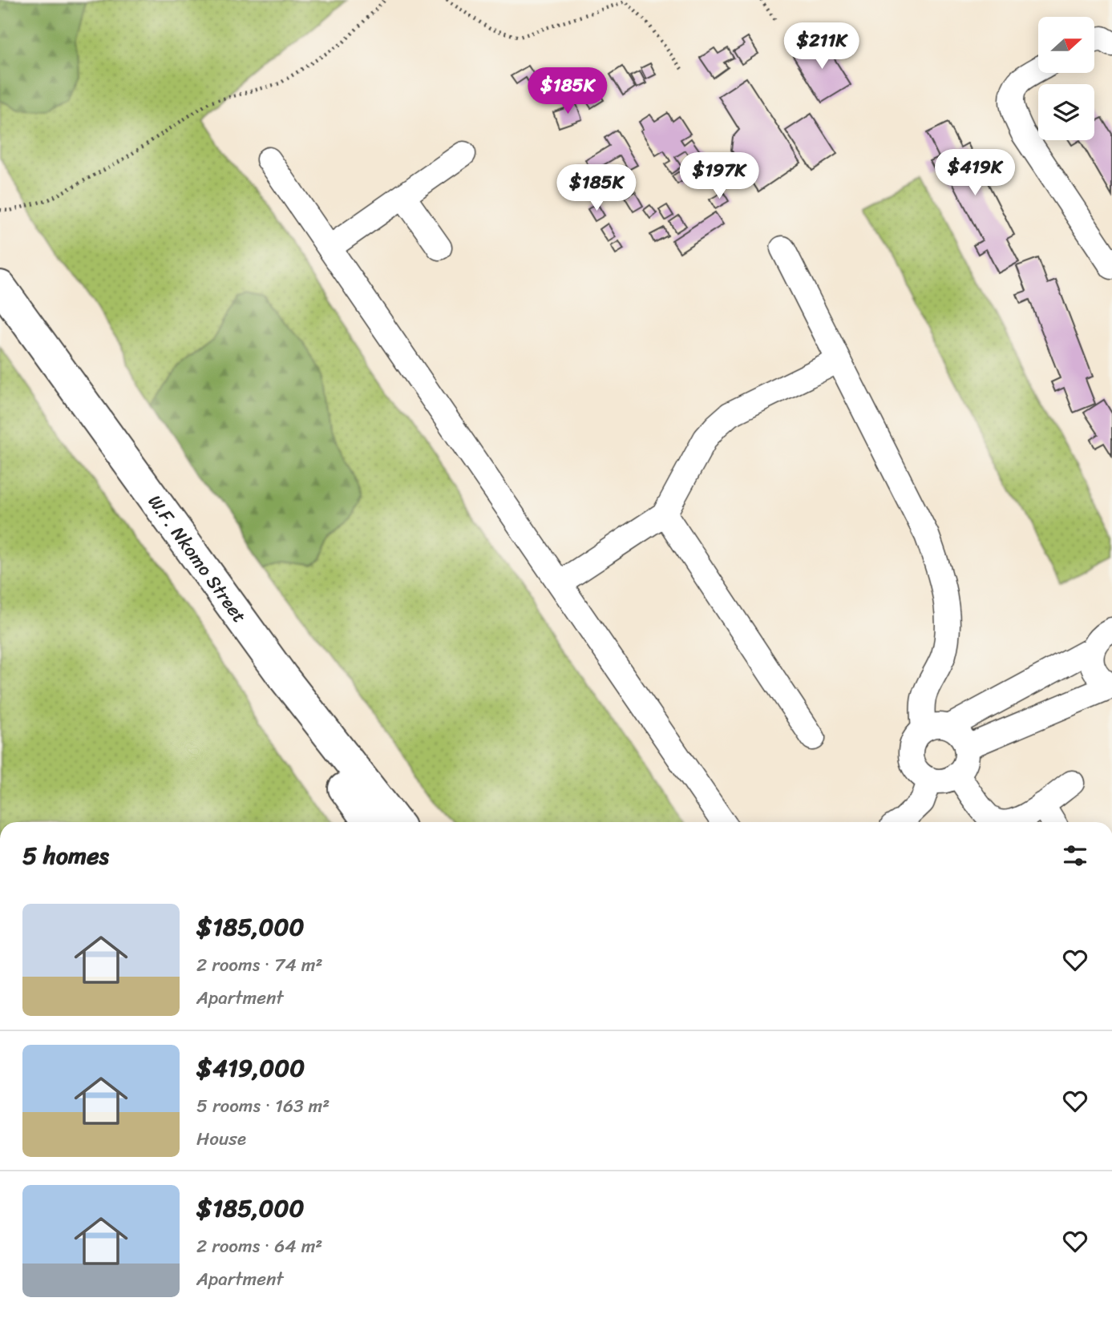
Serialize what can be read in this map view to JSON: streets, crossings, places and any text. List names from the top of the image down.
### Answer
{
  "streets": {
    "main road": ["W.F. Nkomo Street"]
  },
  "north": "right",
  "page": {
    "price": [
      "$211K",
      "$185K",
      "$419K",
      "$197K",
      "$185K"
    ],
    "heading": "5 homes",
    "list": [
      {
        "name": "$185,000",
        "note": "2 rooms · 74 m² · Apartment"
      },
      {
        "name": "$419,000",
        "note": "5 rooms · 163 m² · House"
      },
      {
        "name": "$185,000",
        "note": "2 rooms · 64 m² · Apartment"
      }
    ]
  }
}
